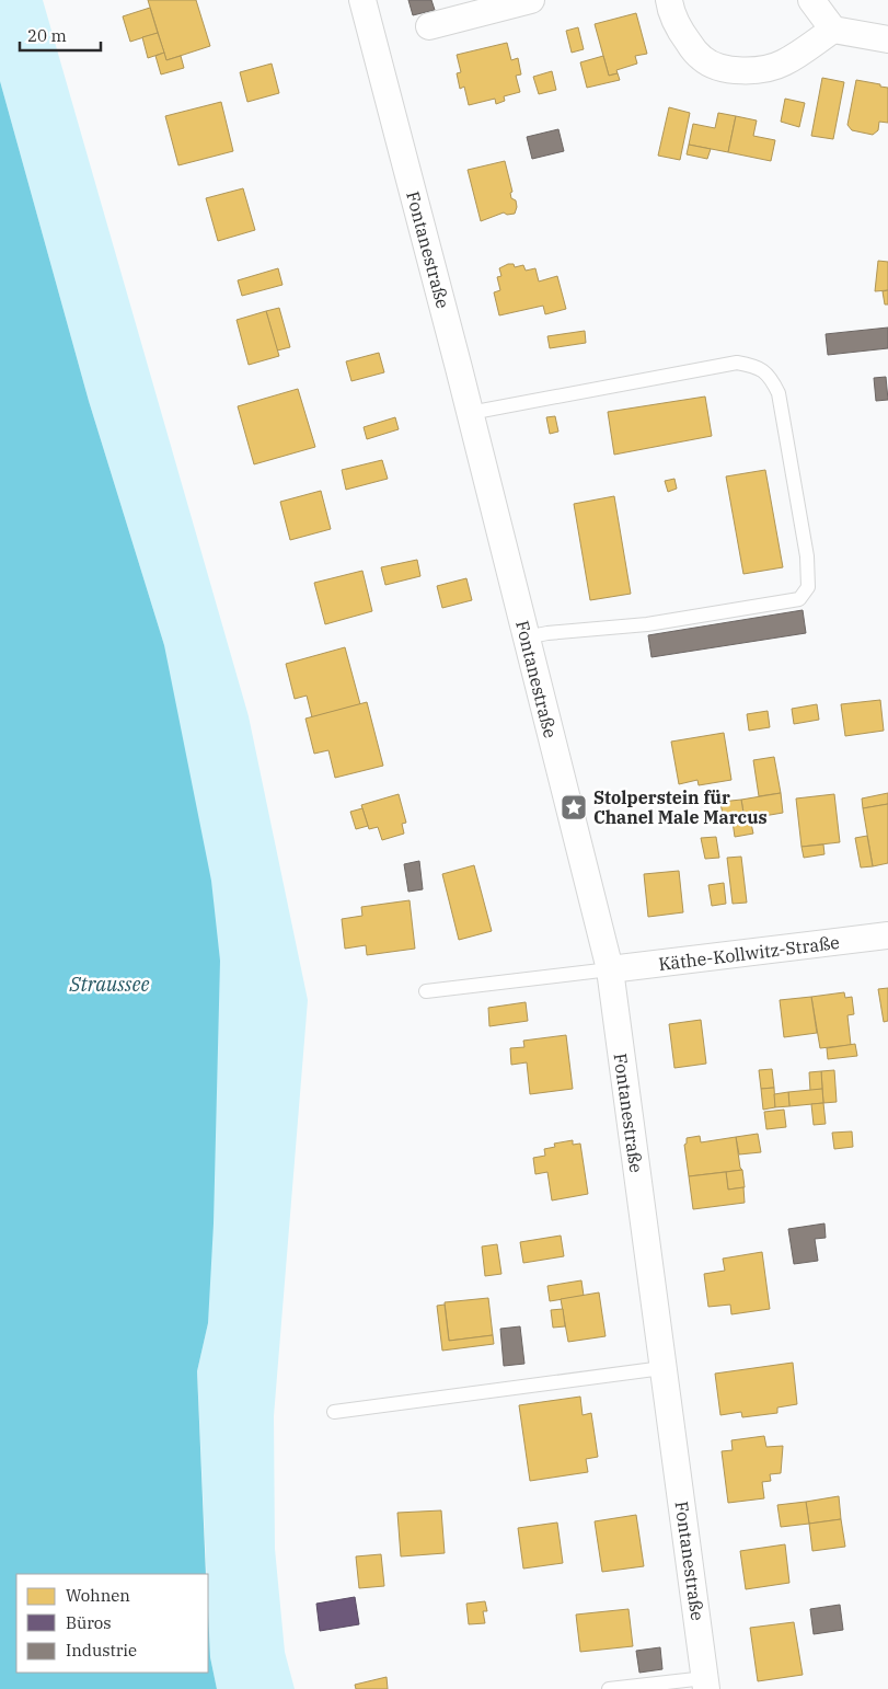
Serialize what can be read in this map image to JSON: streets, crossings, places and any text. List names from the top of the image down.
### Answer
{
  "streets": {
    "street": ["Fontanestraße", "Käthe-Kollwitz-Straße"]
  },
  "crossings": [
    ["Fontanestraße", "Käthe-Kollwitz-Straße"]
  ],
  "water": ["Straussee"],
  "places": {
    "place": ["Stolperstein für Chanel Male Marcus"]
  },
  "legend": ["Wohnen", "Büros", "Industrie"],
  "scale_bar": "20 m"
}
